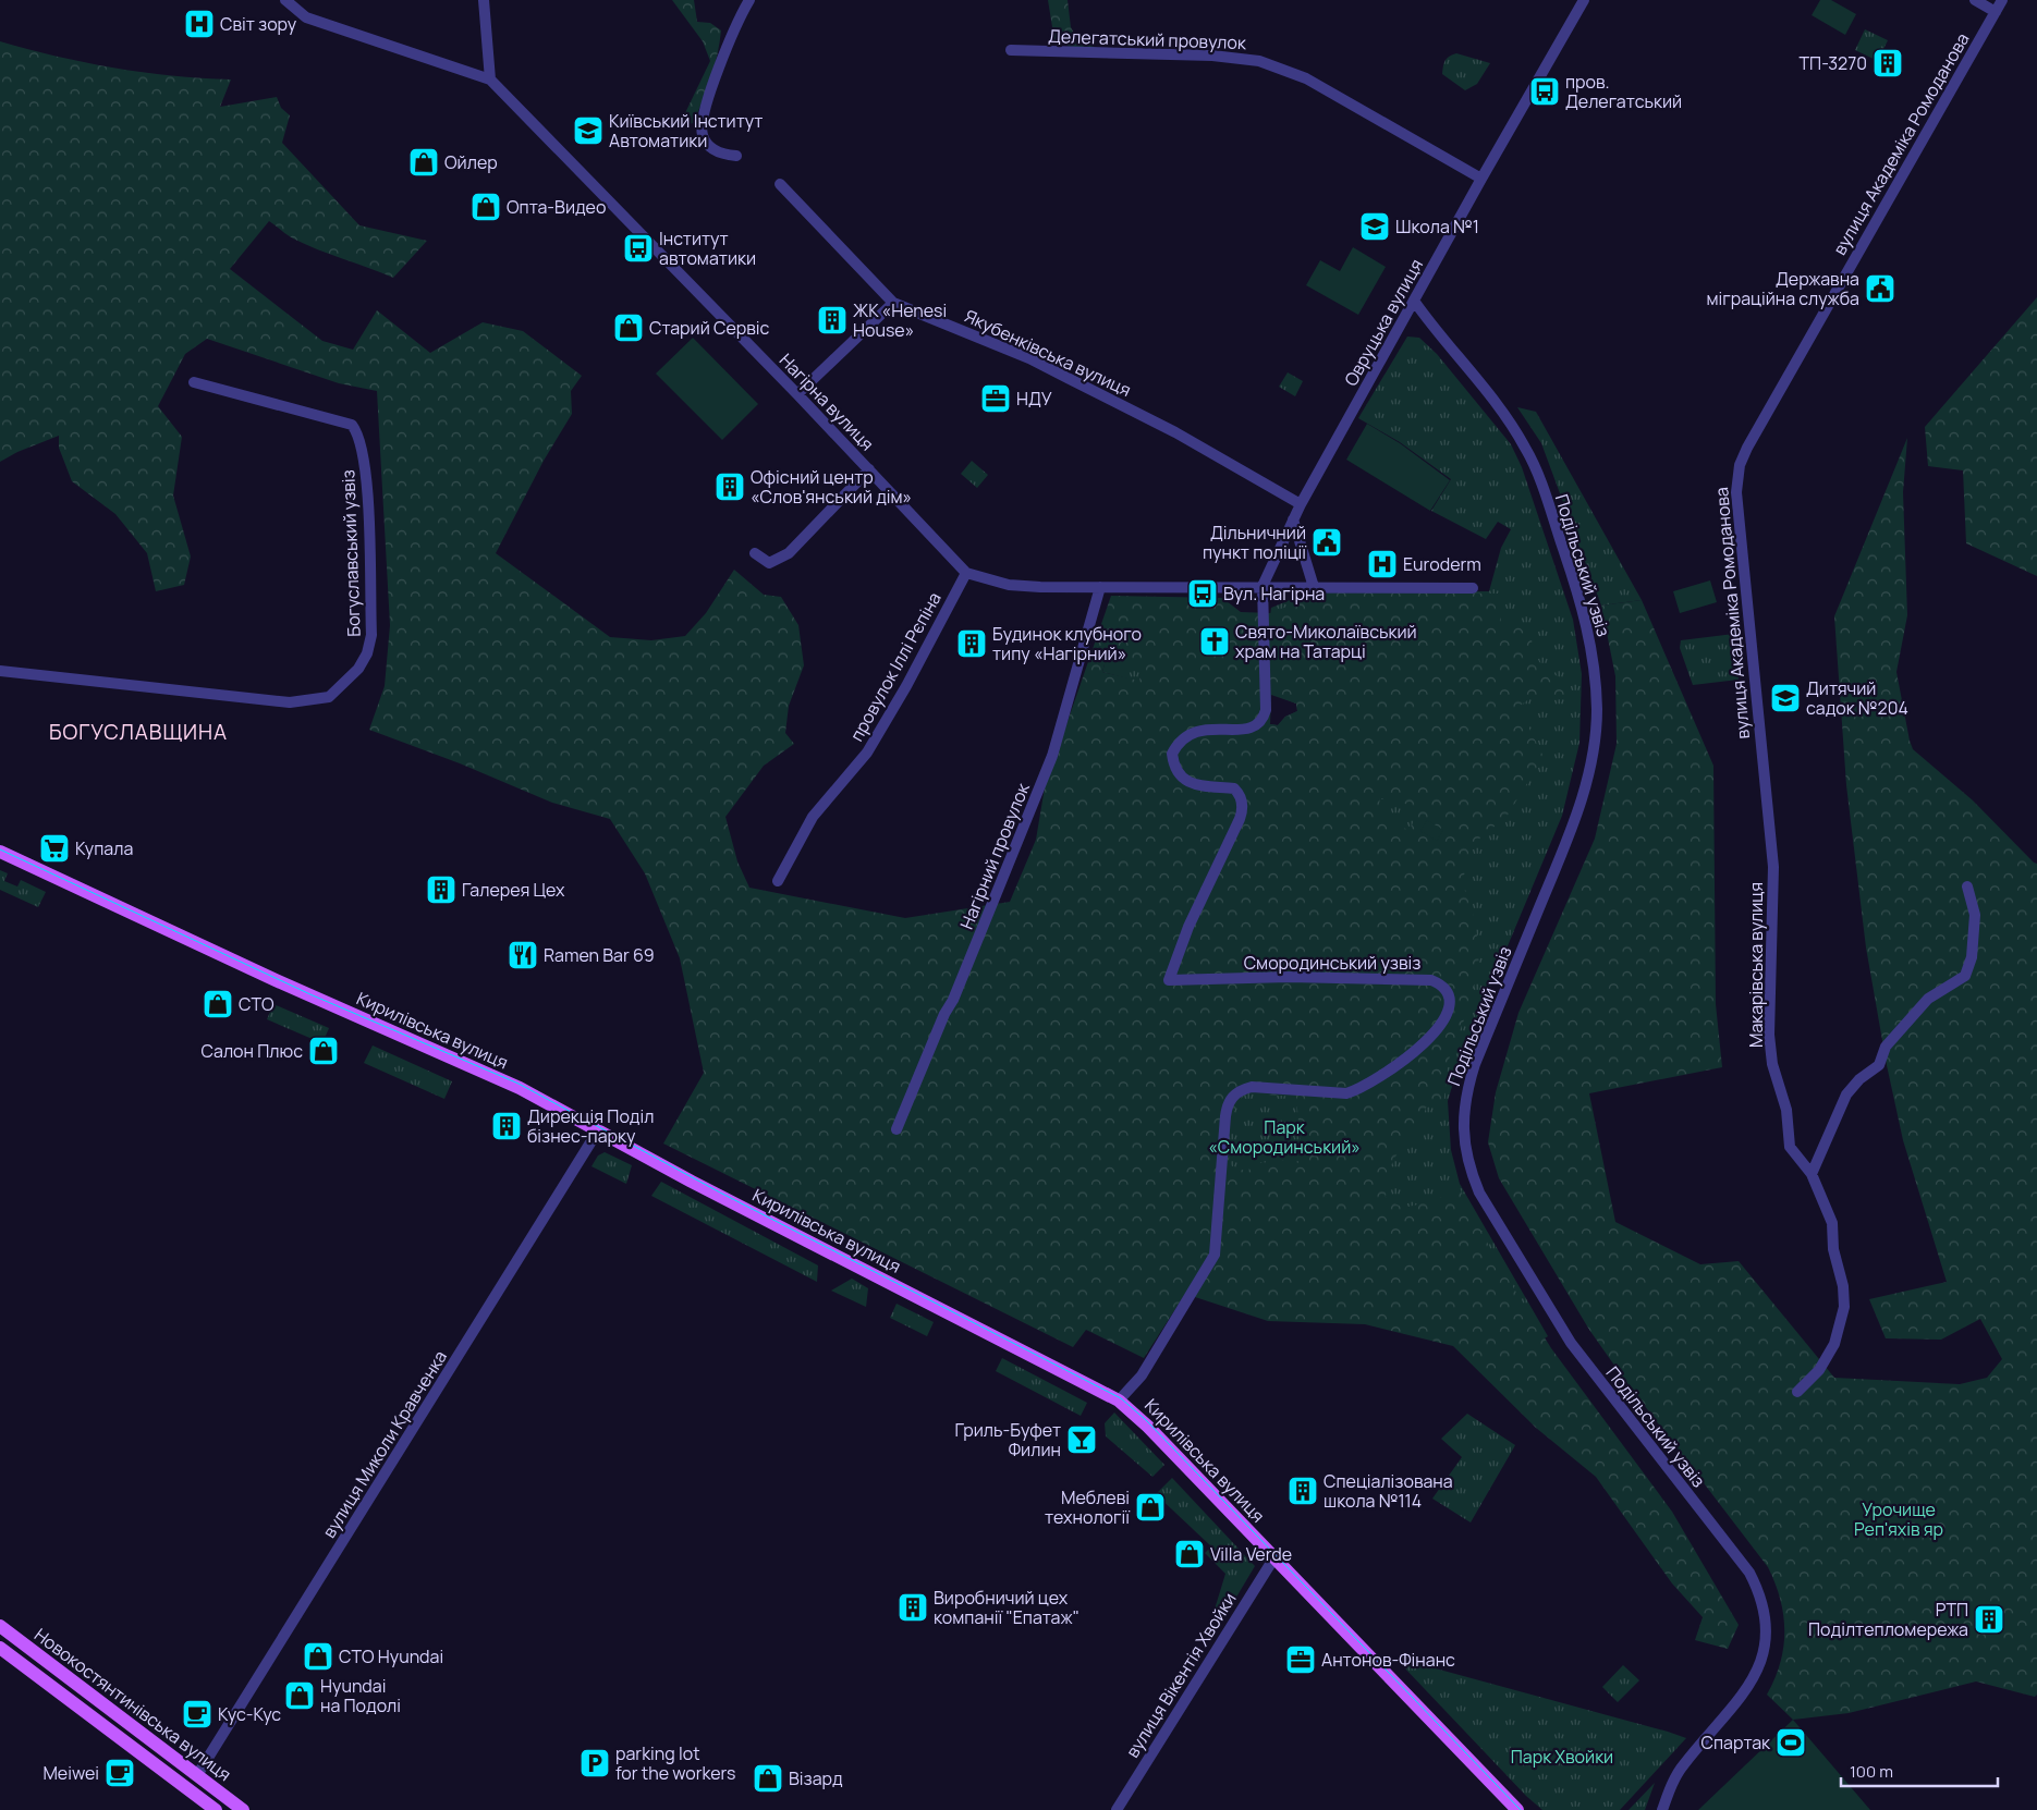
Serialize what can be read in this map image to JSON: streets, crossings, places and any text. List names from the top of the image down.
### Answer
{
  "streets": {
    "main road": ["Кирилівська вулиця", "Новокостянтинівська вулиця"],
    "street": [
      "Делегатський провулок",
      "вулиця Академіка Ромоданова",
      "Овруцька вулиця",
      "Якубенківська вулиця",
      "Нагірна вулиця",
      "Богуславський узвіз",
      "Подільський узвіз",
      "провулок Іллі Рєпіна",
      "Нагірний провулок",
      "Смородинський узвіз",
      "Макарівська вулиця",
      "вулиця Миколи Кравченка",
      "вулиця Вікентія Хвойки"
    ]
  },
  "crossings": [
    ["Делегатський провулок", "Овруцька вулиця"],
    ["вулиця Академіка Ромоданова", "Макарівська вулиця"],
    ["Овруцька вулиця", "Якубенківська вулиця"],
    ["Овруцька вулиця", "Подільський узвіз"],
    ["Овруцька вулиця", "Смородинський узвіз"],
    ["Нагірна вулиця", "провулок Іллі Рєпіна"],
    ["Смородинський узвіз", "Кирилівська вулиця"],
    ["Кирилівська вулиця", "вулиця Миколи Кравченка"],
    ["Кирилівська вулиця", "вулиця Вікентія Хвойки"],
    ["вулиця Миколи Кравченка", "Новокостянтинівська вулиця"]
  ],
  "districts": ["БОГУСЛАВЩИНА"],
  "parks": ["Парк «Смородинський»", "Урочище Реп'яхів яр", "Парк Хвойки"],
  "places": {
    "hospital": ["Світ зору", "Euroderm"],
    "building": [
      "ТП-3270",
      "ЖК «Henesi House»",
      "Офісний центр «Слов'янський дім»",
      "Будинок клубного типу «Нагірний»",
      "Галерея Цех",
      "Дирекція Поділ бізнес-парку",
      "Спеціалізована школа №114",
      "Виробничий цех компанії \"Епатаж\"",
      "РТП Поділтепломережа"
    ],
    "bus stop": ["пров. Делегатський", "Інститут автоматики", "Вул. Нагірна"],
    "school or university": ["Київський Інститут Автоматики", "Школа №1", "Дитячий садок №204"],
    "shop": [
      "Ойлер",
      "Опта-Видео",
      "Старий Сервіс",
      "СТО",
      "Салон Плюс",
      "Меблеві технології",
      "Villa Verde",
      "СТО Hyundai",
      "Hyundai на Подолі",
      "Візард"
    ],
    "public building": ["Державна міграційна служба", "Дільничний пункт поліції"],
    "office": ["НДУ", "Антонов-Фінанс"],
    "church": ["Свято-Миколаївський храм на Татарці"],
    "supermarket": ["Купала"],
    "restaurant": ["Ramen Bar 69"],
    "bar": ["Гриль-Буфет Филин"],
    "cafe": ["Кус-Кус", "Meiwei"],
    "sports": ["Спартак"],
    "parking": ["parking lot for the workers"]
  },
  "scale_bar": "100 m"
}
